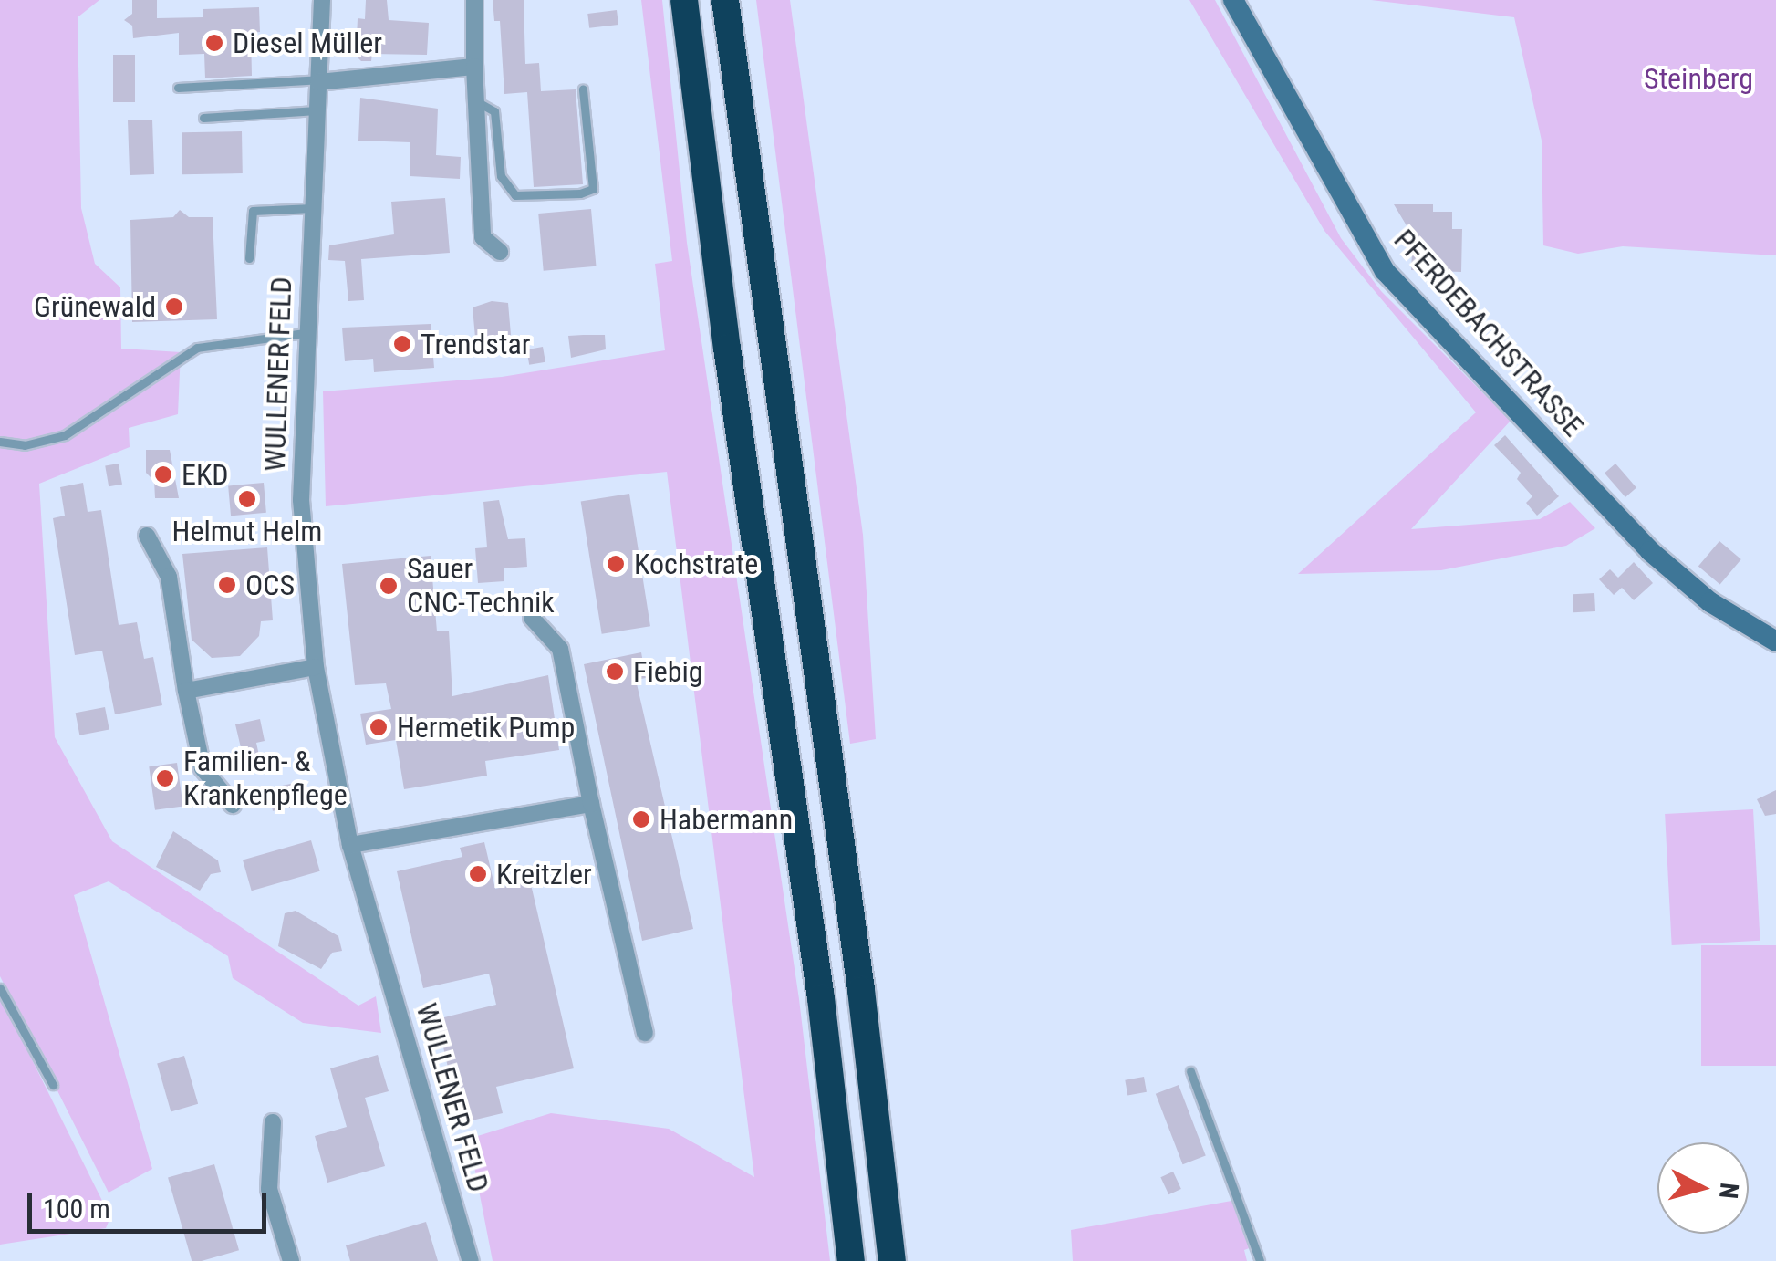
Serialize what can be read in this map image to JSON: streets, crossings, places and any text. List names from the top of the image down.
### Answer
{
  "streets": {
    "main road": ["PFERDEBACHSTRASSE"],
    "street": ["WULLENER FELD"]
  },
  "parks": ["Steinberg"],
  "places": [
    "Diesel Müller",
    "Grünewald",
    "Trendstar",
    "EKD",
    "Helmut Helm",
    "Kochstrate",
    "OCS",
    "Sauer CNC-Technik",
    "Fiebig",
    "Hermetik Pump",
    "Familien- & Krankenpflege",
    "Habermann",
    "Kreitzler"
  ],
  "scale_bar": "100 m",
  "north": "right"
}
